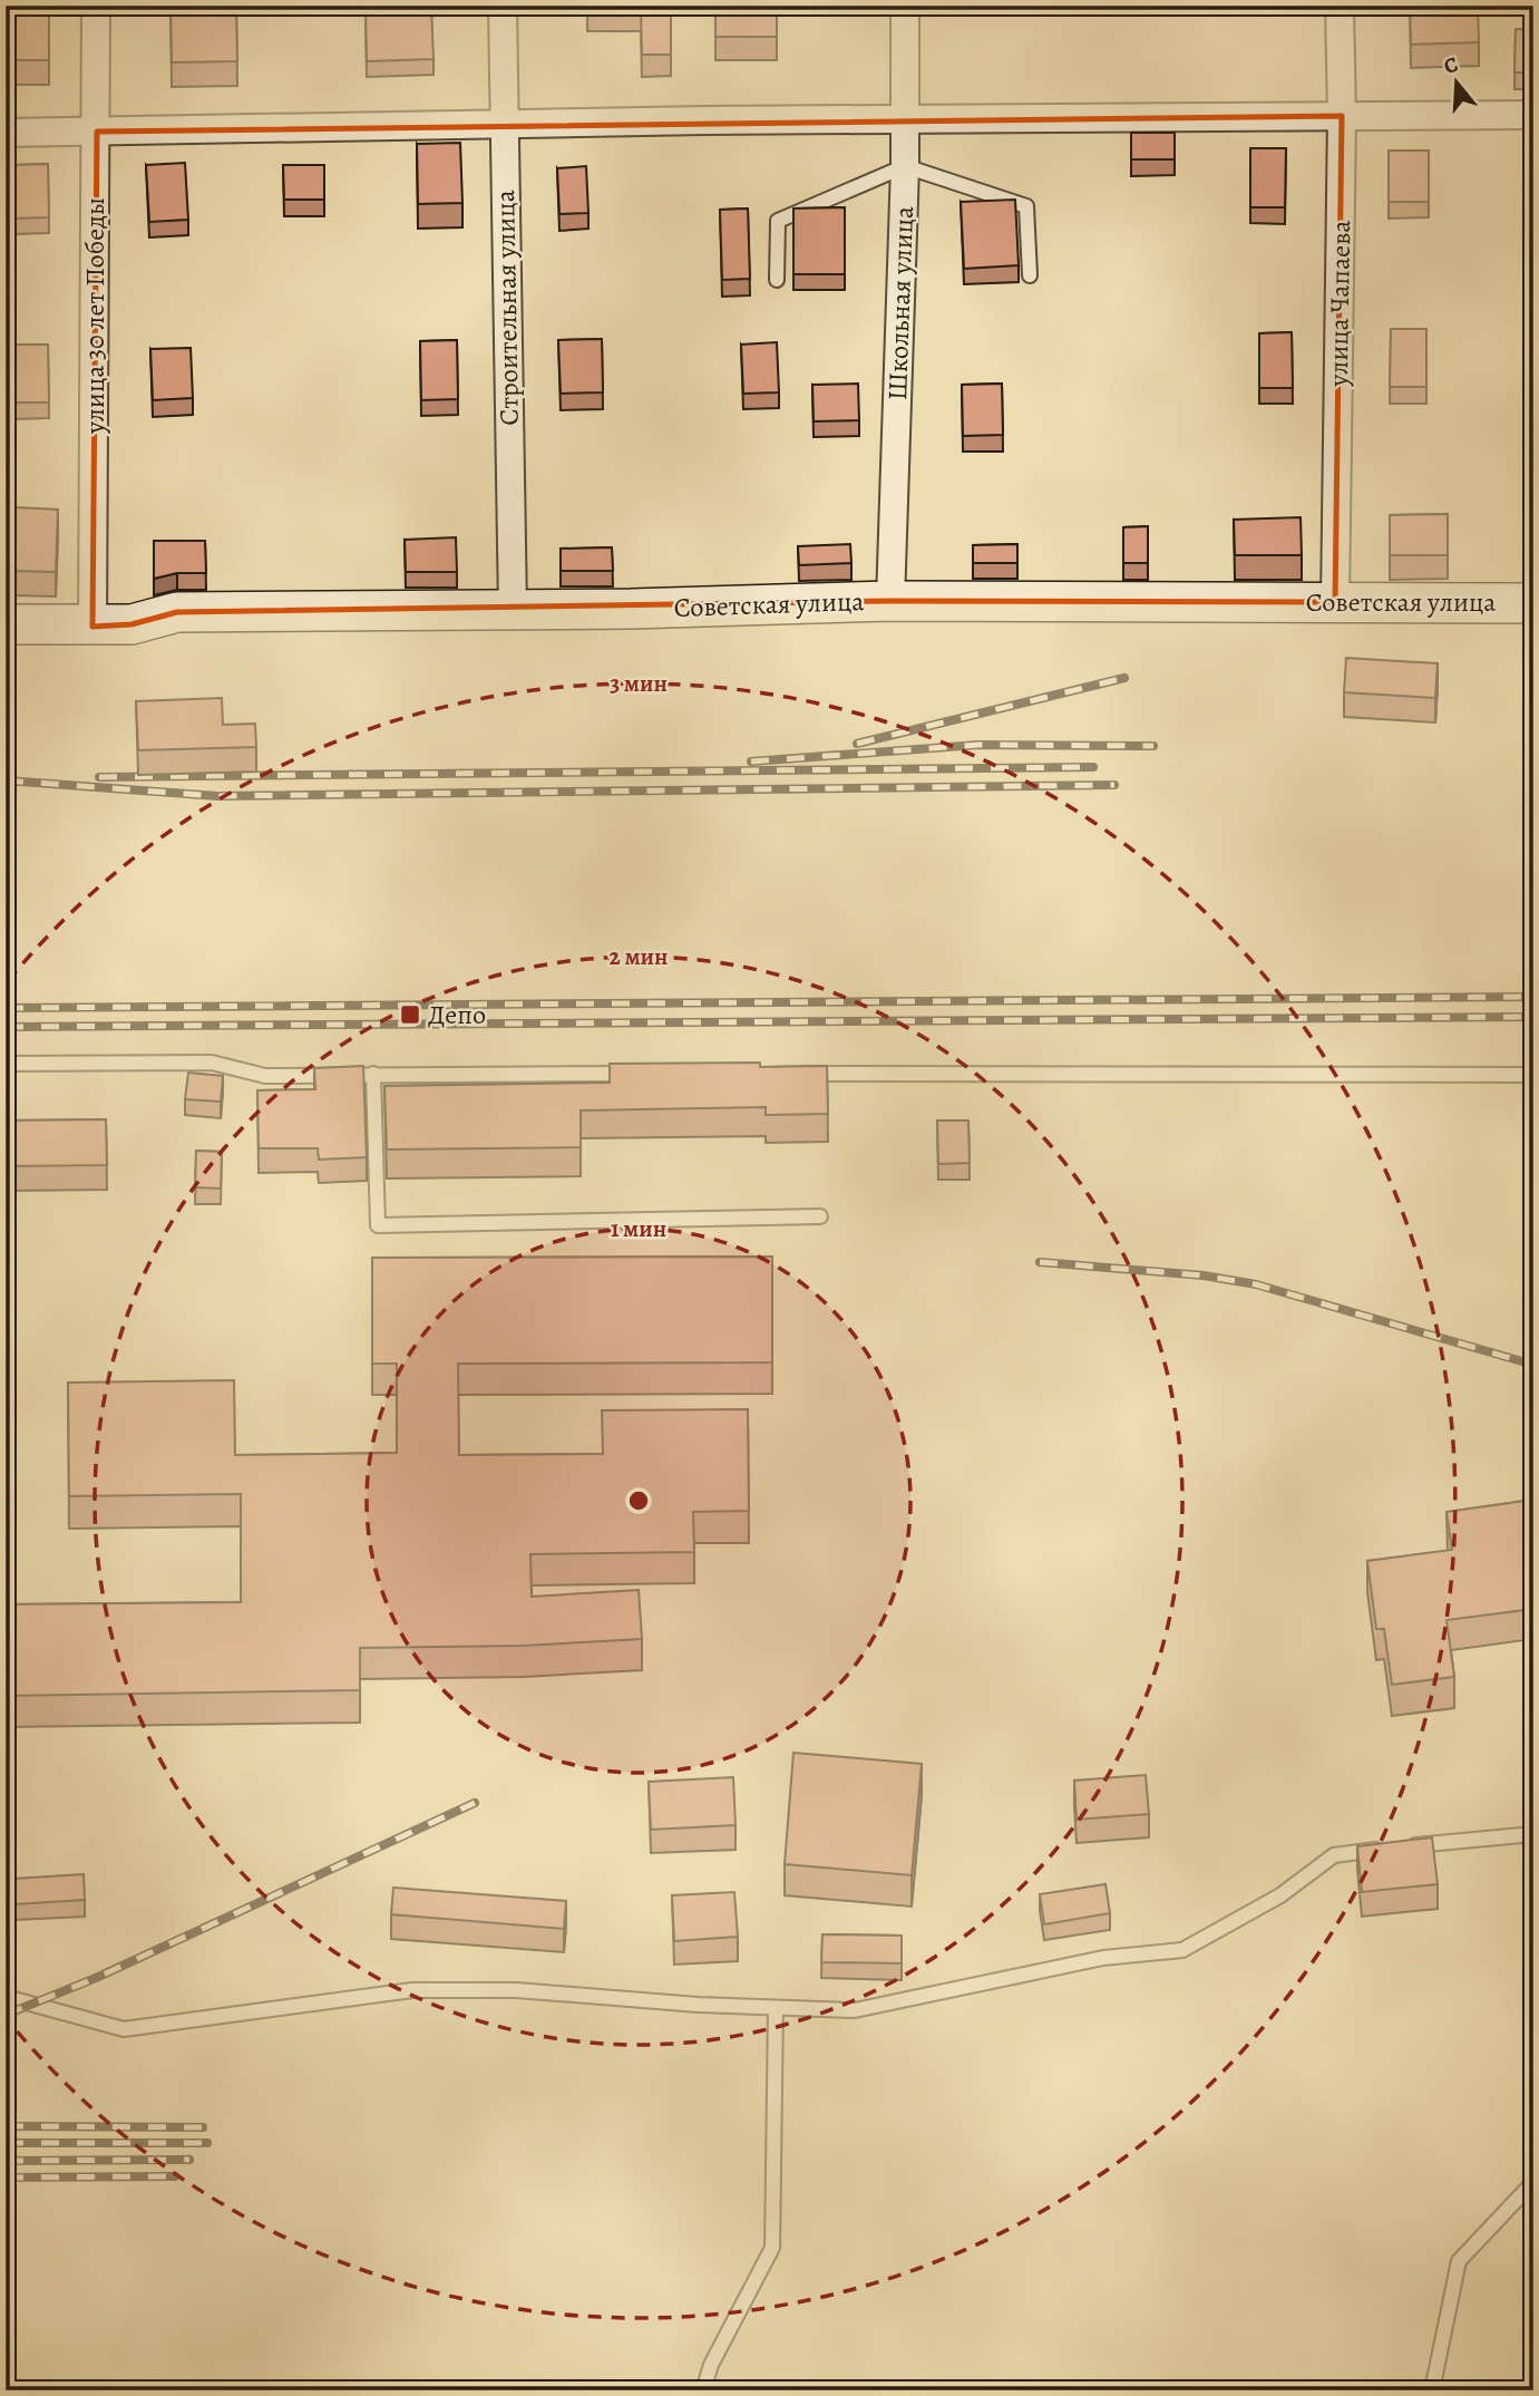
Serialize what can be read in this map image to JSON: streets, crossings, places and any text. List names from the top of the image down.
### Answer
{
  "streets": {
    "street": [
      "Школьная улица",
      "улица Чапаева",
      "Строительная улица",
      "улица 30 лет Победы",
      "Советская улица"
    ]
  },
  "crossings": [
    ["Школьная улица", "Советская улица"],
    ["улица Чапаева", "Советская улица"],
    ["Строительная улица", "Советская улица"],
    ["улица 30 лет Победы", "Советская улица"]
  ],
  "places": {
    "transit": ["Депо"]
  },
  "north": "top",
  "rings": ["3 мин", "2 мин", "1 мин"]
}
